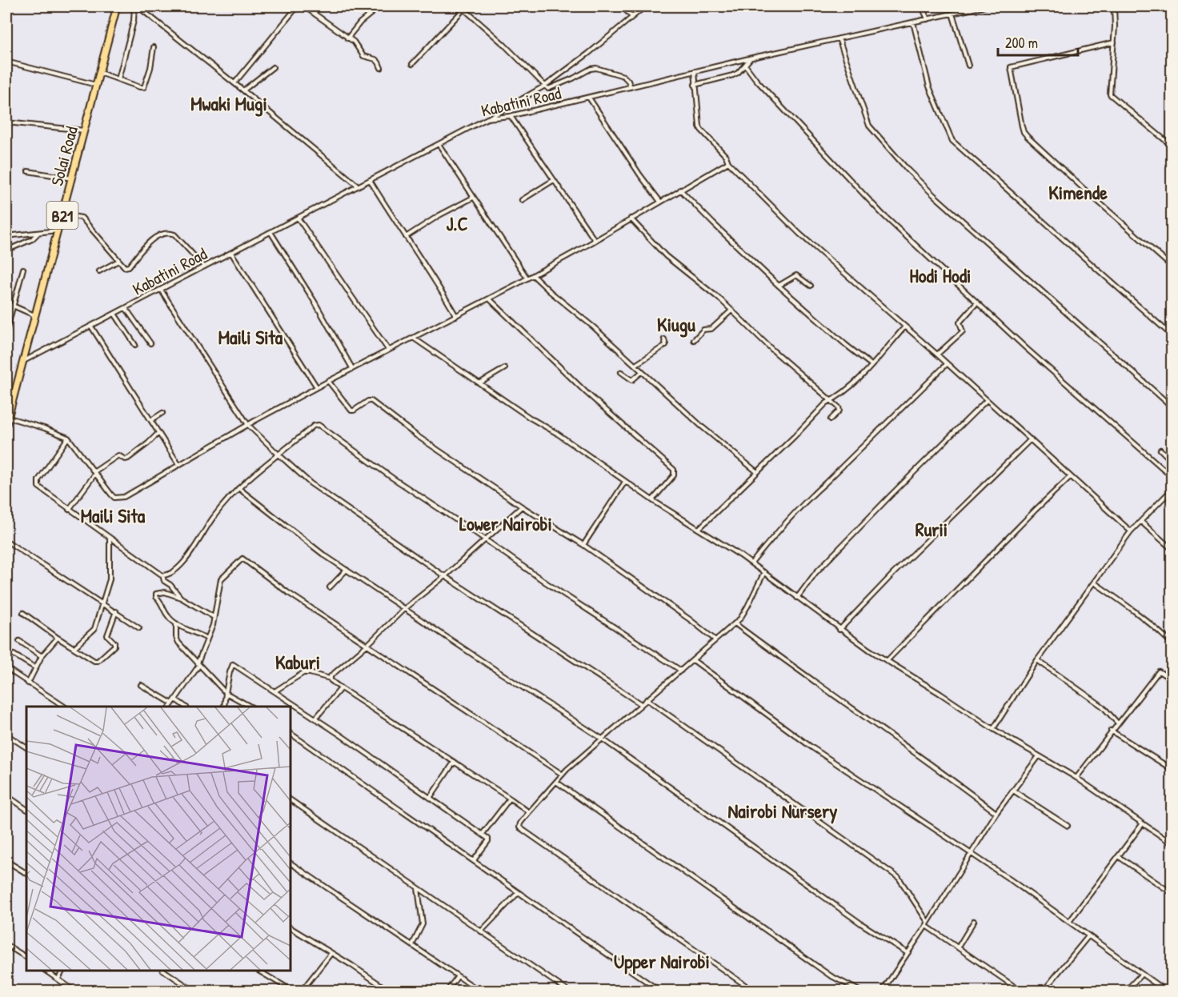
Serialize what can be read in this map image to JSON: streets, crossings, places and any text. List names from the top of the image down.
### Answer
{
  "streets": {
    "highway": ["Solai Road", "B21"],
    "street": ["Kabatini Road"]
  },
  "crossings": [
    ["Kabatini Road", "Solai Road"]
  ],
  "districts": [
    "Mwaki Mugi",
    "Kimende",
    "J.C",
    "Hodi Hodi",
    "Kiugu",
    "Maili Sita",
    "Maili Sita",
    "Lower Nairobi",
    "Rurii",
    "Kaburi",
    "Nairobi Nursery",
    "Upper Nairobi"
  ],
  "scale_bar": "200 m"
}
